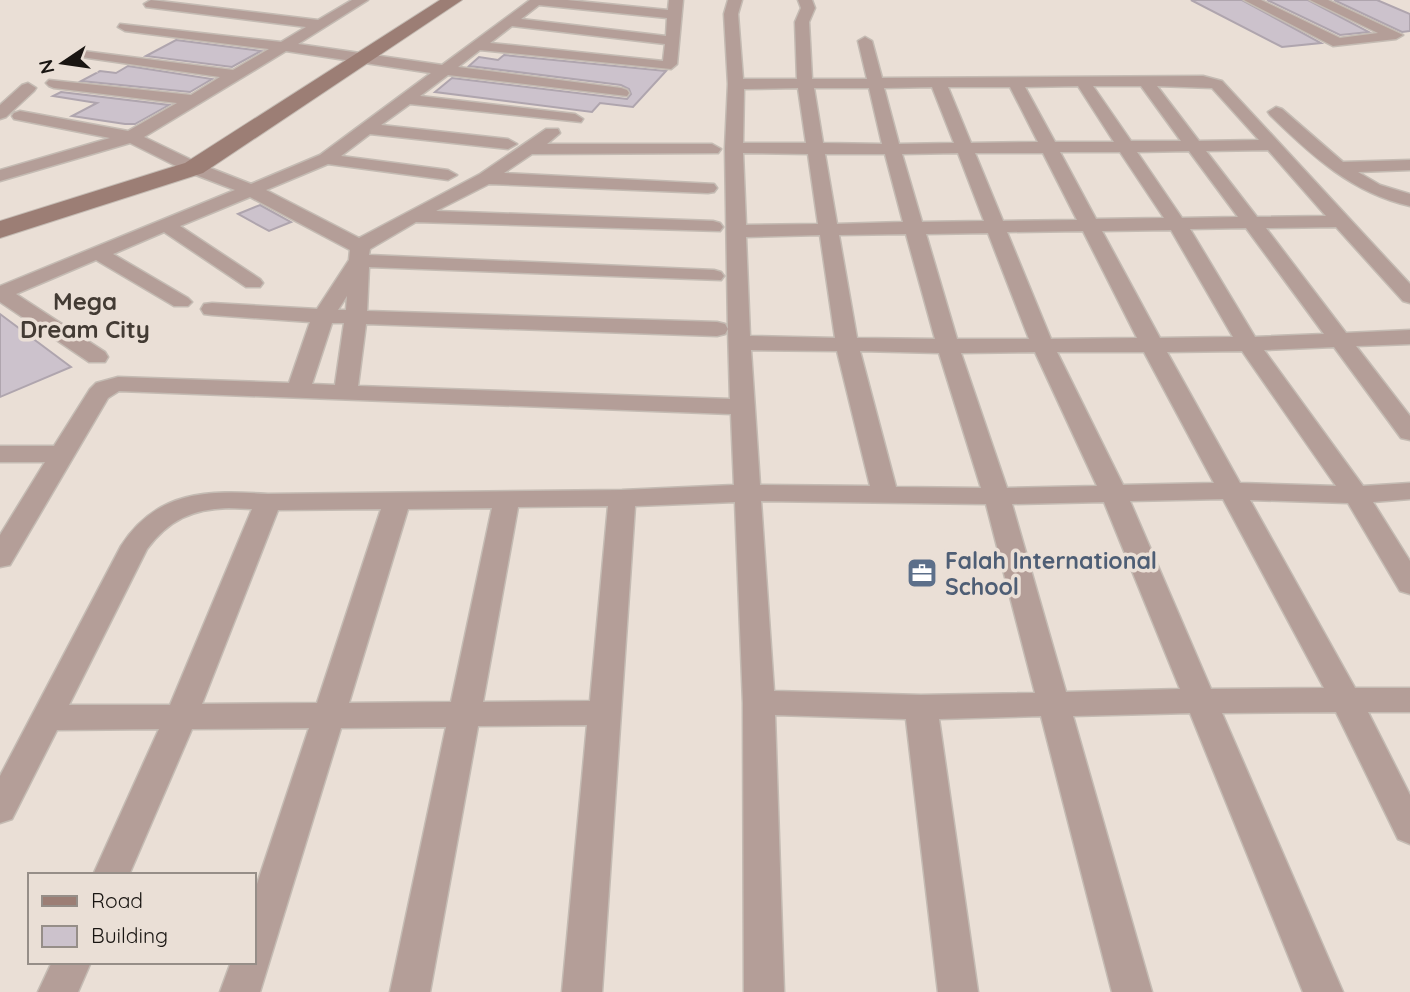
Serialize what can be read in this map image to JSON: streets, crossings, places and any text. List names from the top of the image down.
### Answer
{
  "districts": ["Mega Dream City"],
  "places": {
    "office": ["Falah International School"]
  },
  "legend": ["Road", "Building"],
  "north": "left"
}
